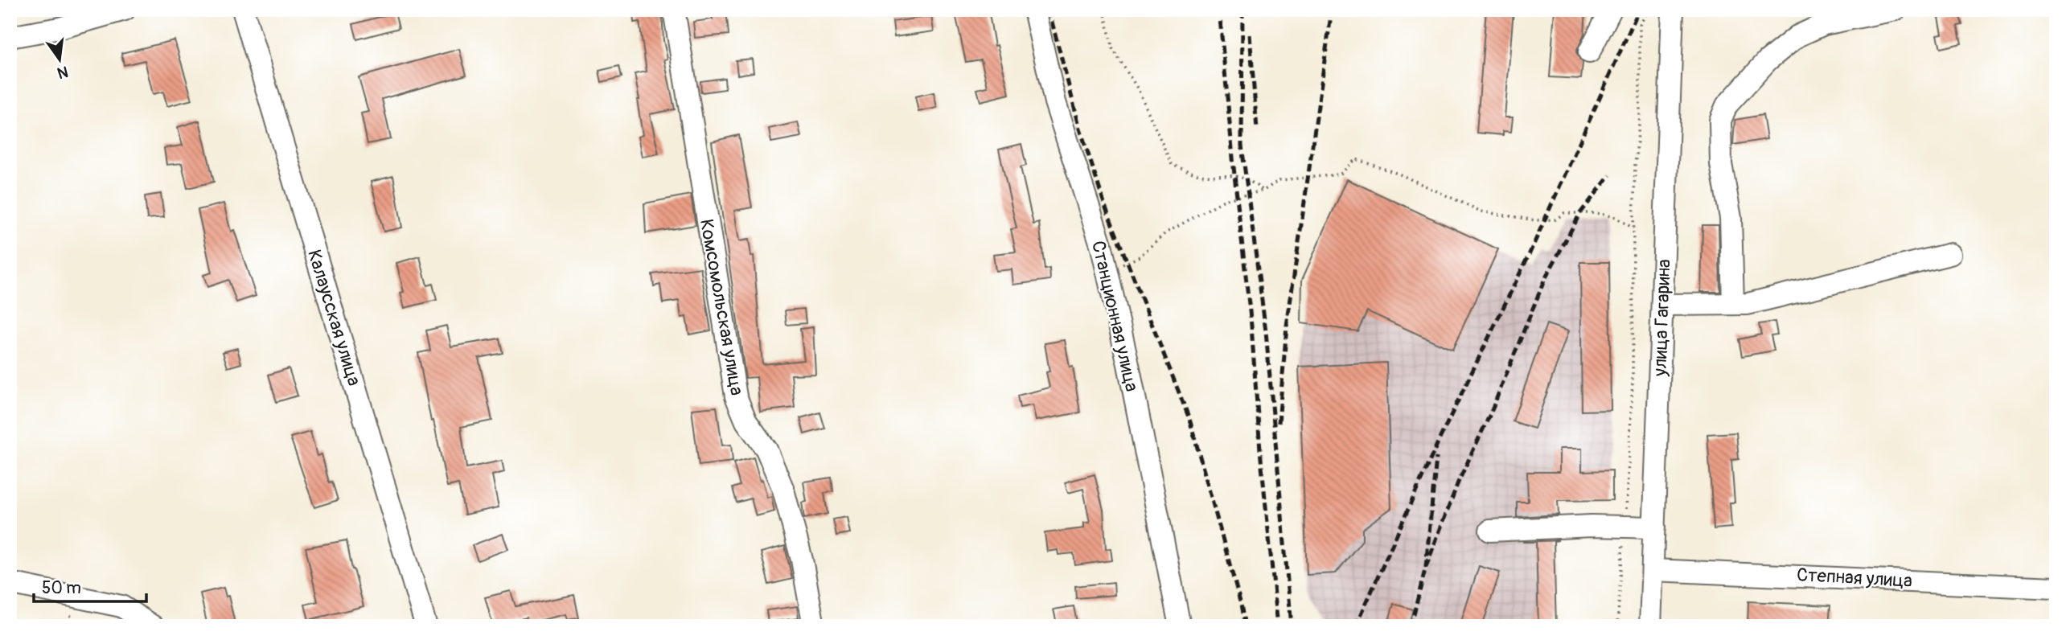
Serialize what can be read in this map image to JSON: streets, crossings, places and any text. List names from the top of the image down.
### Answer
{
  "streets": {
    "street": [
      "Комсомольская улица",
      "Станционная улица",
      "Калаусская улица",
      "улица Гагарина",
      "Степная улица"
    ]
  },
  "crossings": [
    ["улица Гагарина", "Степная улица"]
  ],
  "scale_bar": "50 m",
  "north": "bottom"
}
